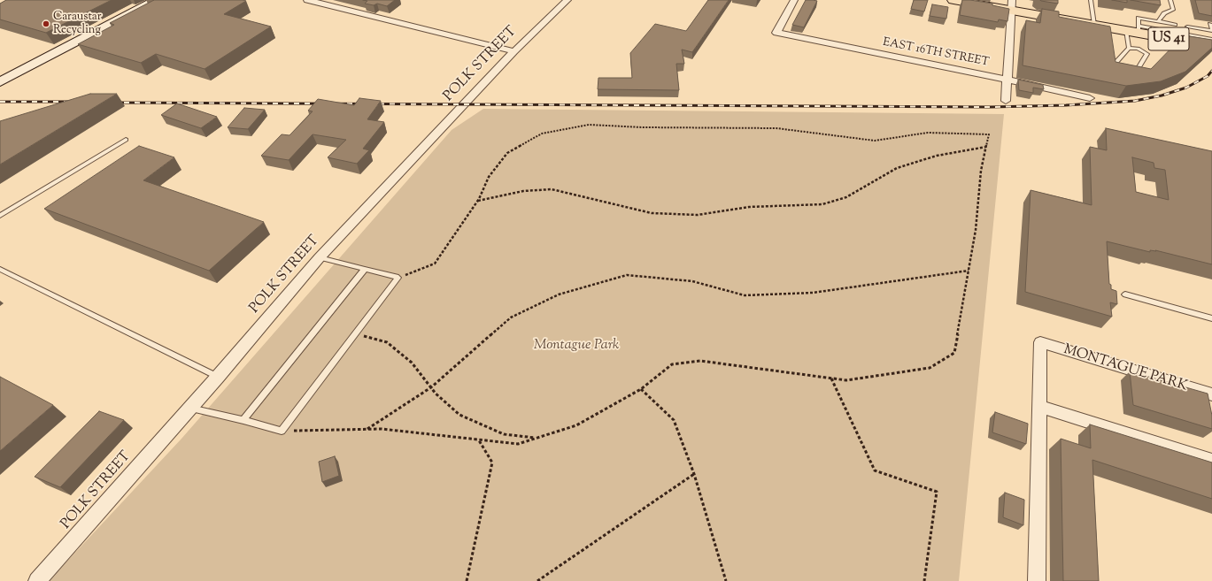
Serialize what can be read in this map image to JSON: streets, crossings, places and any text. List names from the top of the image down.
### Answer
{
  "streets": {
    "main road": ["US 41"],
    "street": ["EAST 16TH STREET", "POLK STREET", "MONTAGUE PARK"]
  },
  "parks": ["Montague Park"],
  "places": ["Caraustar Recycling"]
}
